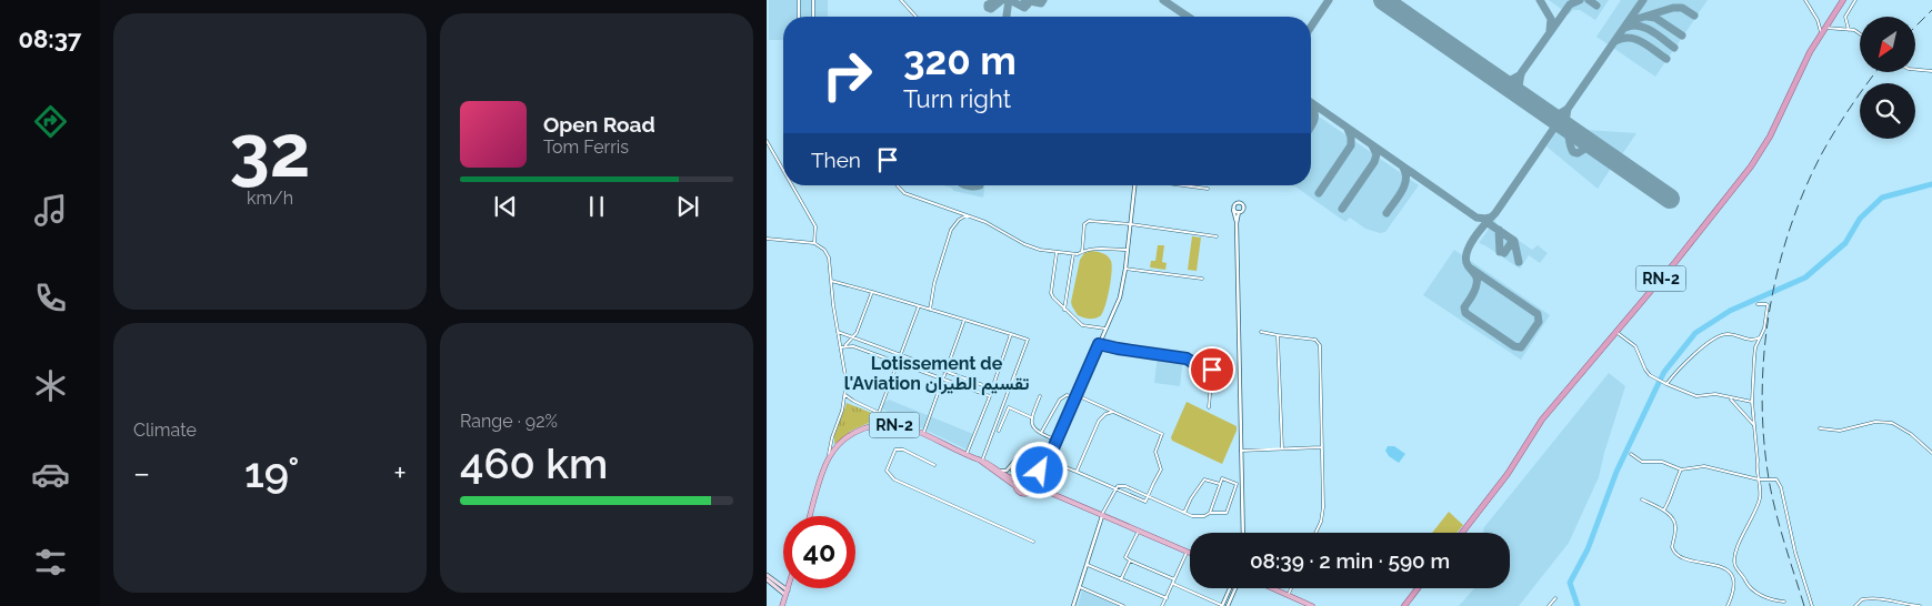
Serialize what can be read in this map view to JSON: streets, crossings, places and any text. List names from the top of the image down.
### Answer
{
  "streets": {
    "highway": ["RN-2"]
  },
  "districts": ["Lotissement de l'Aviation تقسيم الطيران"],
  "north": "bottom left",
  "page": {
    "tabs": "08:37",
    "tile": [
      ["32", "km/h"],
      "Climate",
      ["Range · 92%", "460 km"]
    ],
    "turn": ["320 m", "Turn right"],
    "song": ["Open Road", "Tom Ferris"],
    "then": "Then",
    "heat": ["−", "19°", "+"],
    "limit": "40",
    "trip": "08:39 · 2 min · 590 m"
  }
}
